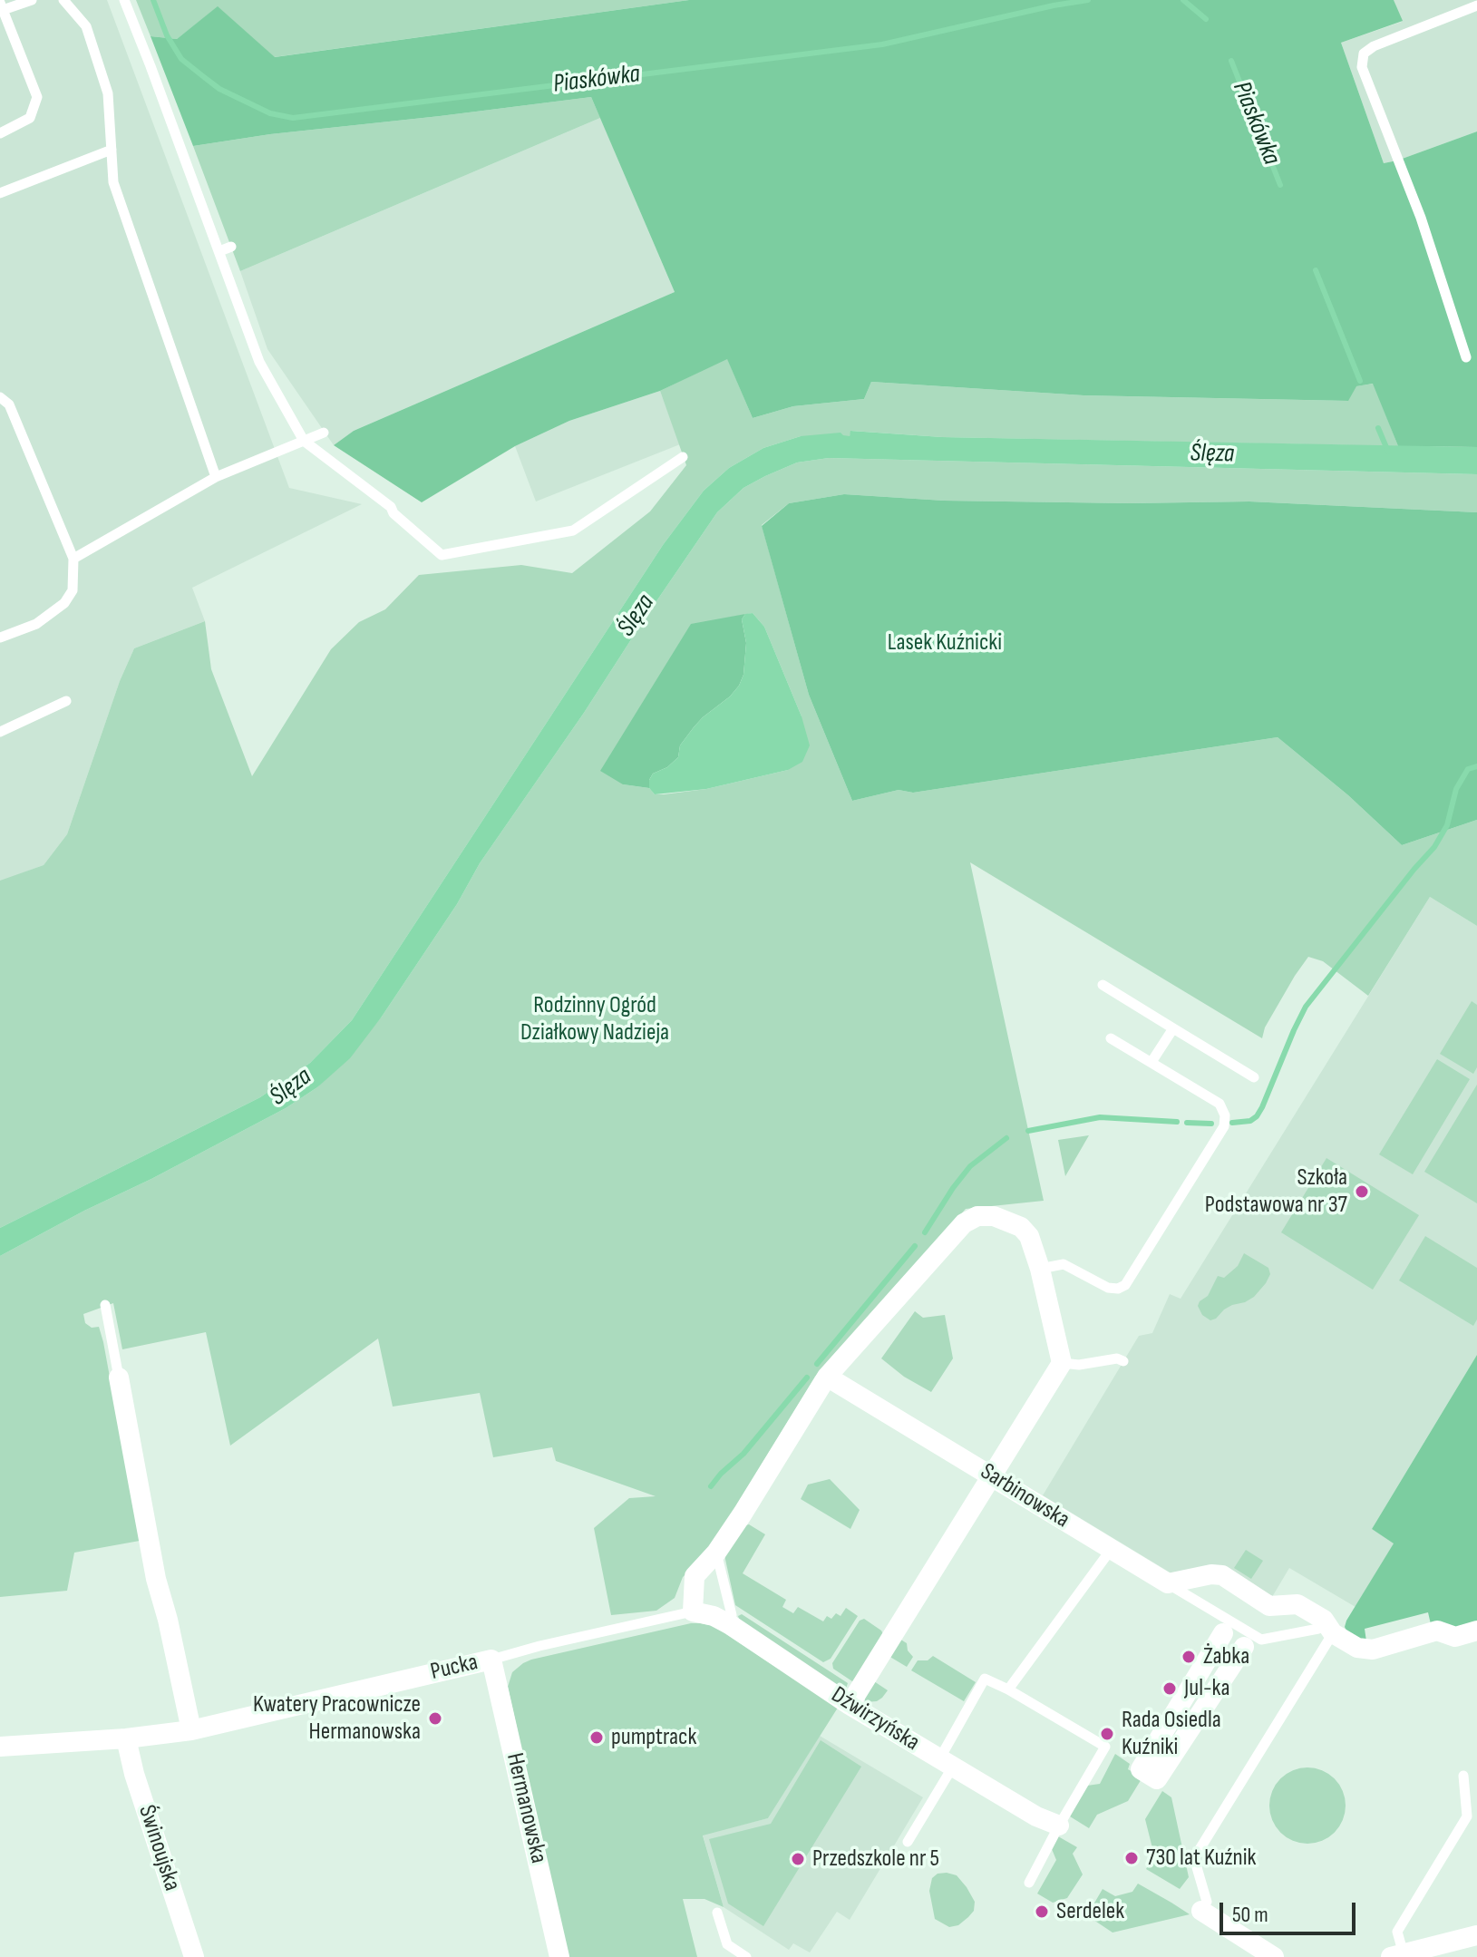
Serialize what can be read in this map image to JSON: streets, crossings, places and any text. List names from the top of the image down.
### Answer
{
  "streets": {
    "street": [
      "Sarbinowska",
      "Pucka",
      "Dźwirzyńska",
      "Hermanowska",
      "Świnoujska"
    ]
  },
  "crossings": [
    ["Pucka", "Dźwirzyńska"],
    ["Pucka", "Hermanowska"],
    ["Pucka", "Świnoujska"]
  ],
  "water": ["Piaskówka", "Ślęza"],
  "parks": ["Lasek Kuźnicki", "Rodzinny Ogród Działkowy Nadzieja"],
  "places": [
    "Szkoła Podstawowa nr 37",
    "Żabka",
    "Jul-ka",
    "Kwatery Pracownicze Hermanowska",
    "Rada Osiedla Kuźniki",
    "pumptrack",
    "730 lat Kuźnik",
    "Przedszkole nr 5",
    "Serdelek"
  ],
  "scale_bar": "50 m"
}
